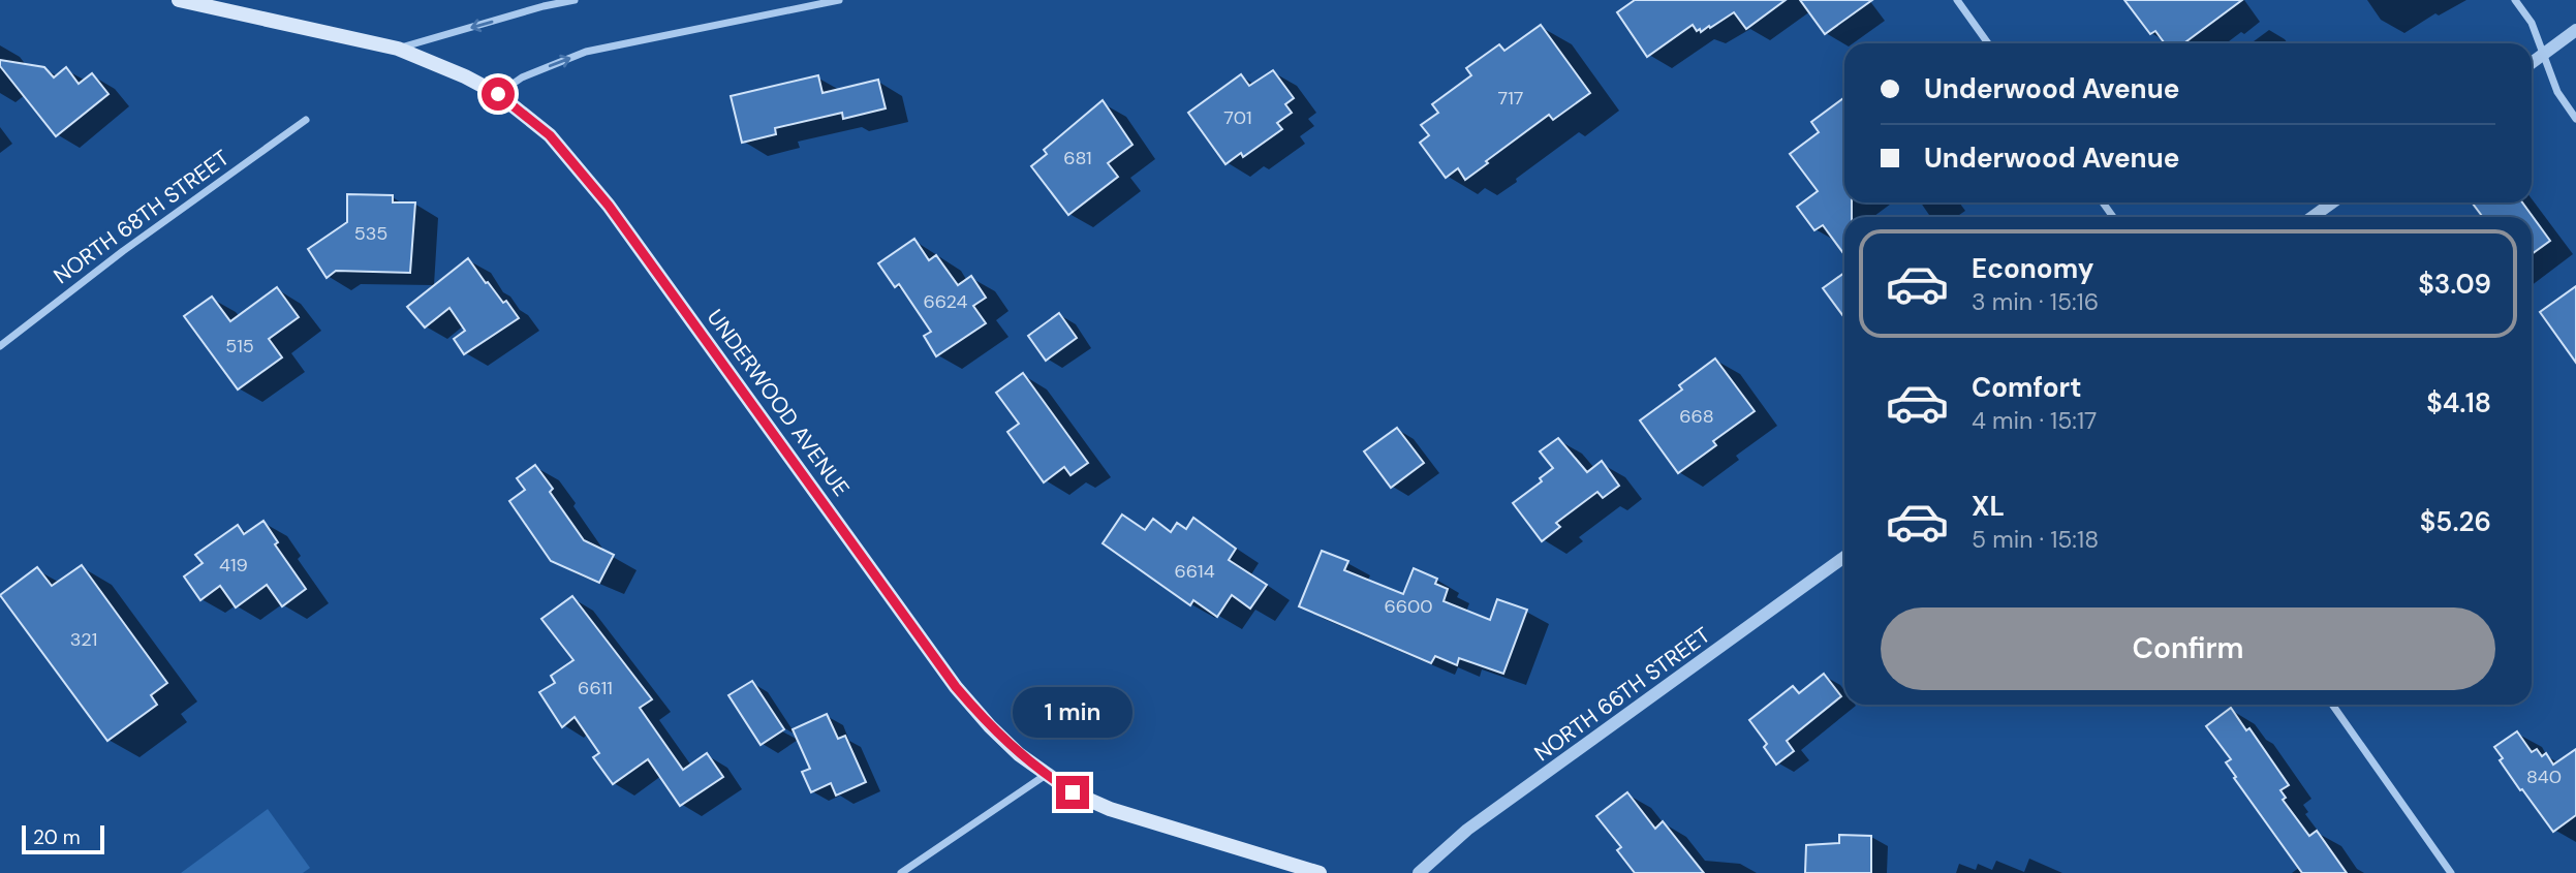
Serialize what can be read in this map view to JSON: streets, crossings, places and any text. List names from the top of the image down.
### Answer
{
  "streets": {
    "main road": ["UNDERWOOD AVENUE"],
    "street": ["NORTH 68TH STREET", "NORTH 66TH STREET"]
  },
  "house_numbers": [
    "717",
    "701",
    "681",
    "535",
    "6624",
    "515",
    "668",
    "419",
    "6614",
    "6600",
    "321",
    "6611",
    "840"
  ],
  "scale_bar": "20 m",
  "page": {
    "banner": ["Underwood Avenue", "Underwood Avenue"],
    "list": [
      {
        "name": "Economy",
        "note": "3 min · 15:16",
        "value": "$3.09"
      },
      {
        "name": "Comfort",
        "note": "4 min · 15:17",
        "value": "$4.18"
      },
      {
        "name": "XL",
        "note": "5 min · 15:18",
        "value": "$5.26"
      }
    ],
    "buttons": "Confirm",
    "bubble": "1 min",
    "scale": "20 m"
  }
}
